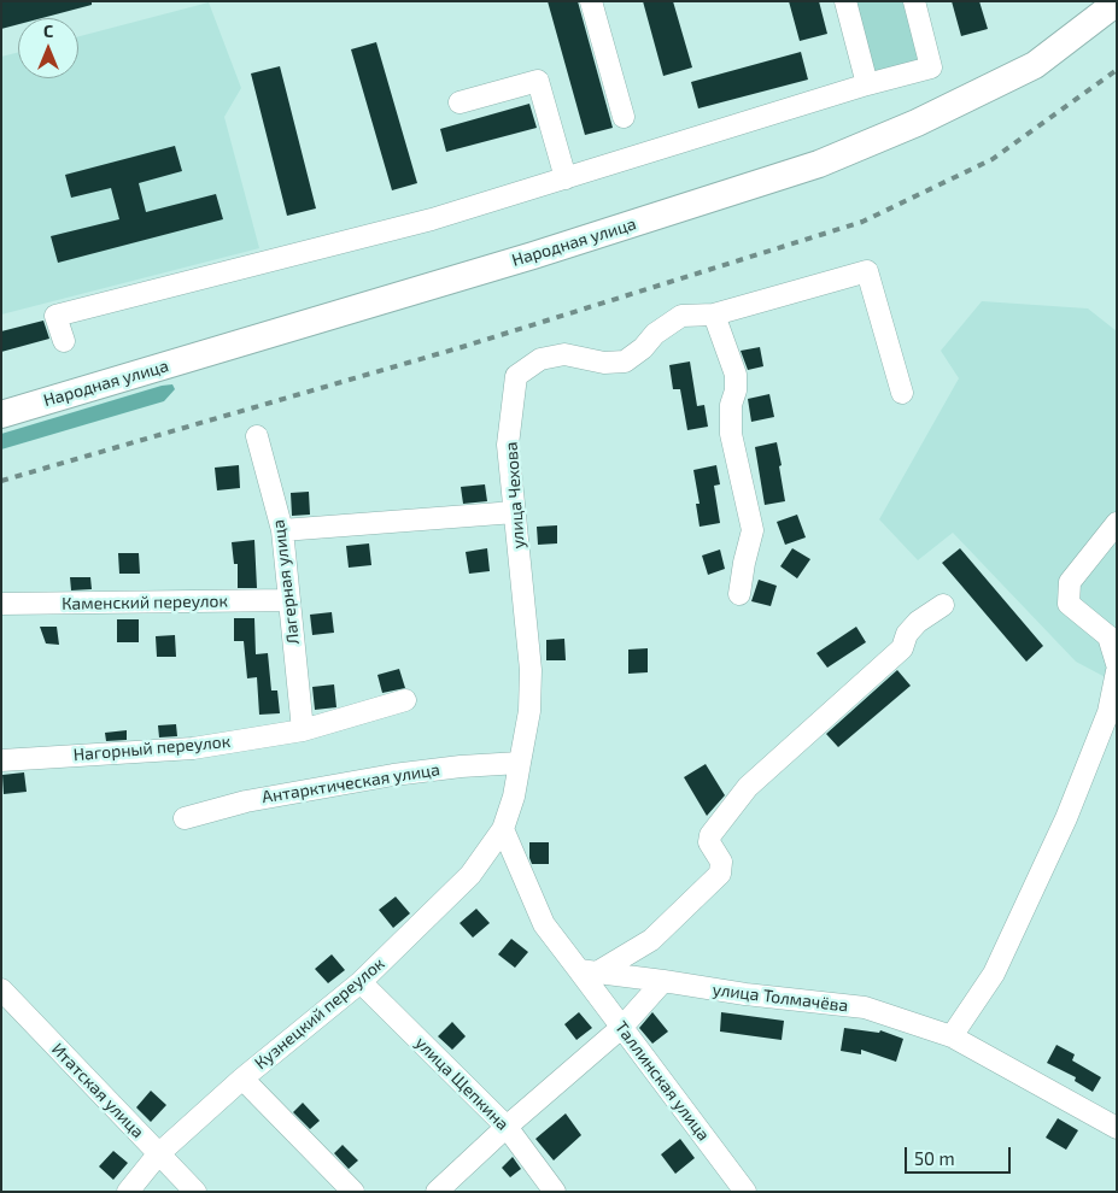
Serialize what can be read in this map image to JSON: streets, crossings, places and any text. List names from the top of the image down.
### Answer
{
  "streets": {
    "main road": ["Народная улица"],
    "street": [
      "улица Чехова",
      "Лагерная улица",
      "Каменский переулок",
      "Нагорный переулок",
      "Антарктическая улица",
      "улица Толмачёва",
      "Кузнецкий переулок",
      "Таллинская улица",
      "улица Щепкина",
      "Итатская улица"
    ]
  },
  "crossings": [
    ["улица Чехова", "Антарктическая улица"],
    ["улица Чехова", "Кузнецкий переулок"],
    ["Лагерная улица", "Каменский переулок"],
    ["Лагерная улица", "Нагорный переулок"],
    ["улица Толмачёва", "Таллинская улица"],
    ["Кузнецкий переулок", "улица Щепкина"],
    ["Кузнецкий переулок", "Итатская улица"]
  ],
  "scale_bar": "50 m",
  "north": "top"
}
